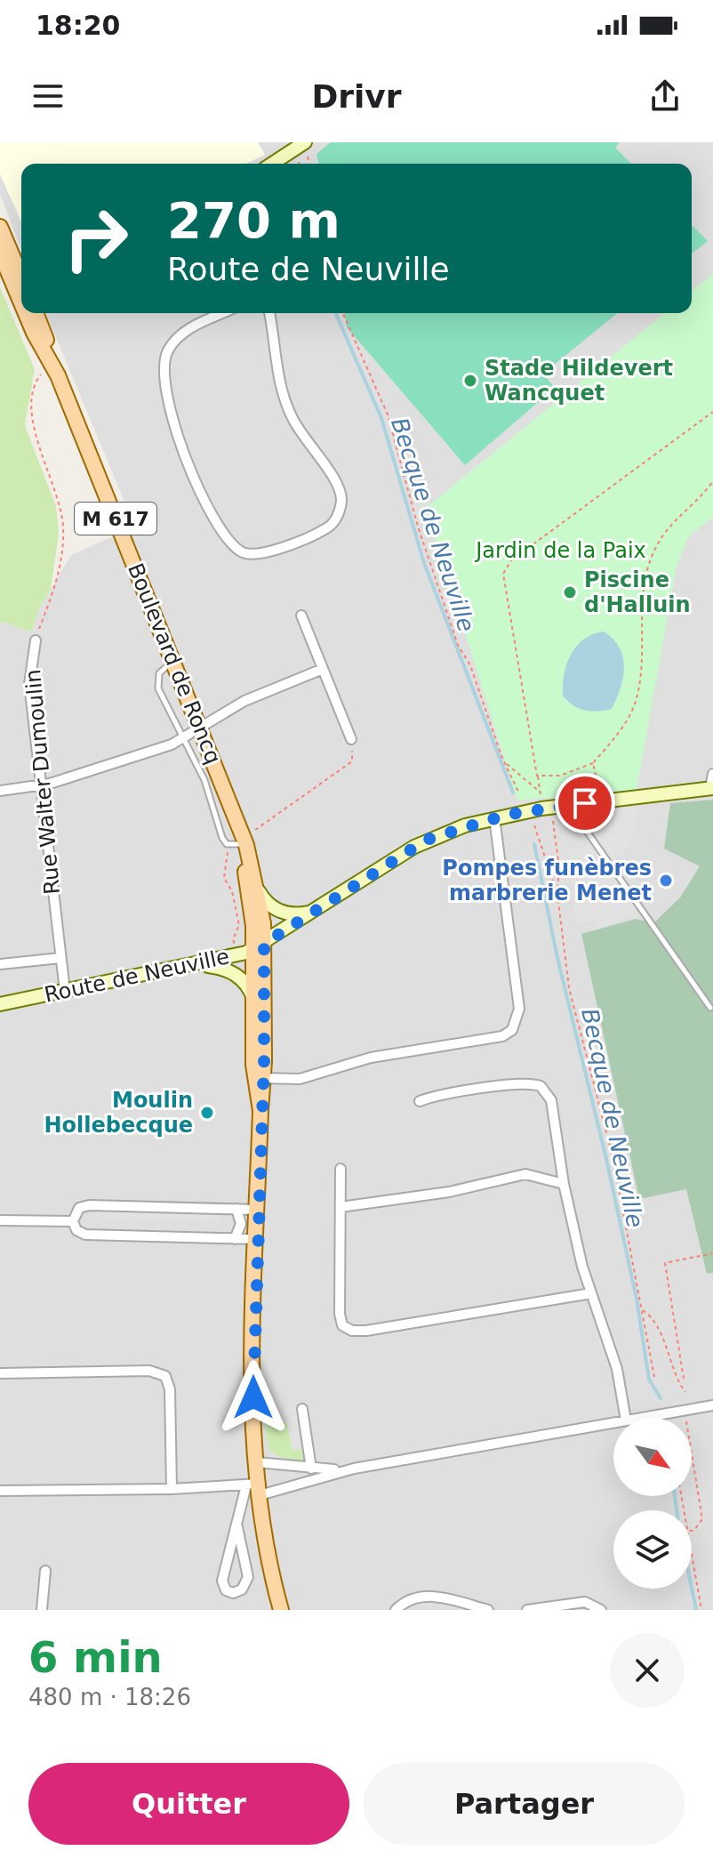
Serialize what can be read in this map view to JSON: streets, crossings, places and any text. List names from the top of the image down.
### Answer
{
  "streets": {
    "main road": ["M 617", "Boulevard de Roncq"],
    "street": ["Rue Walter Dumoulin", "Route de Neuville"]
  },
  "crossings": [
    ["M 617", "Boulevard de Roncq"],
    ["M 617", "Route de Neuville"],
    ["Boulevard de Roncq", "Rue Walter Dumoulin"],
    ["Boulevard de Roncq", "Route de Neuville"],
    ["Rue Walter Dumoulin", "Route de Neuville"]
  ],
  "water": ["Becque de Neuville"],
  "parks": ["Jardin de la Paix"],
  "places": [
    "Stade Hildevert Wancquet",
    "Piscine d'Halluin",
    "Pompes funèbres marbrerie Menet",
    "Moulin Hollebecque"
  ],
  "north": "bottom right",
  "page": {
    "status": "18:20",
    "header": "Drivr",
    "turn": ["270 m", "Route de Neuville"],
    "heading": ["6 min", "480 m · 18:26"],
    "buttons": ["Quitter", "Partager"]
  }
}
